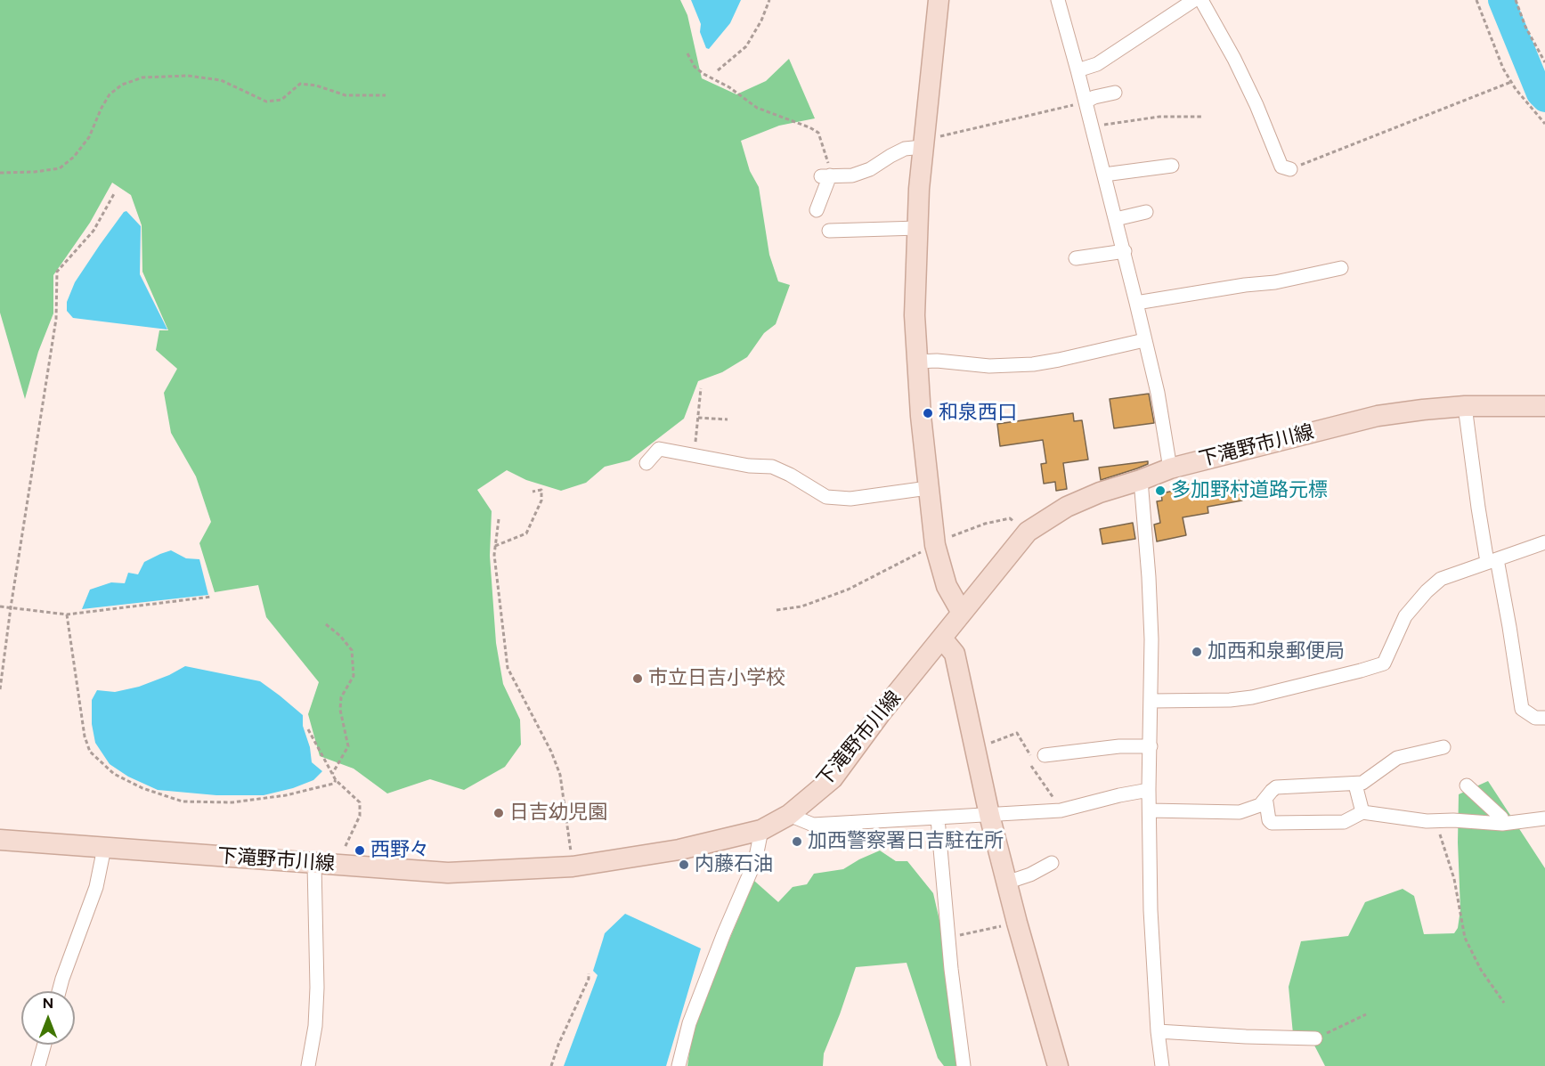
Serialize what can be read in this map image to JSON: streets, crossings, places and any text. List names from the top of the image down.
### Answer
{
  "streets": {
    "main road": ["下滝野市川線"]
  },
  "places": [
    "和泉西口",
    "多加野村道路元標",
    "加西和泉郵便局",
    "市立日吉小学校",
    "日吉幼児園",
    "加西警察署日吉駐在所",
    "西野々",
    "内藤石油"
  ],
  "north": "top"
}
